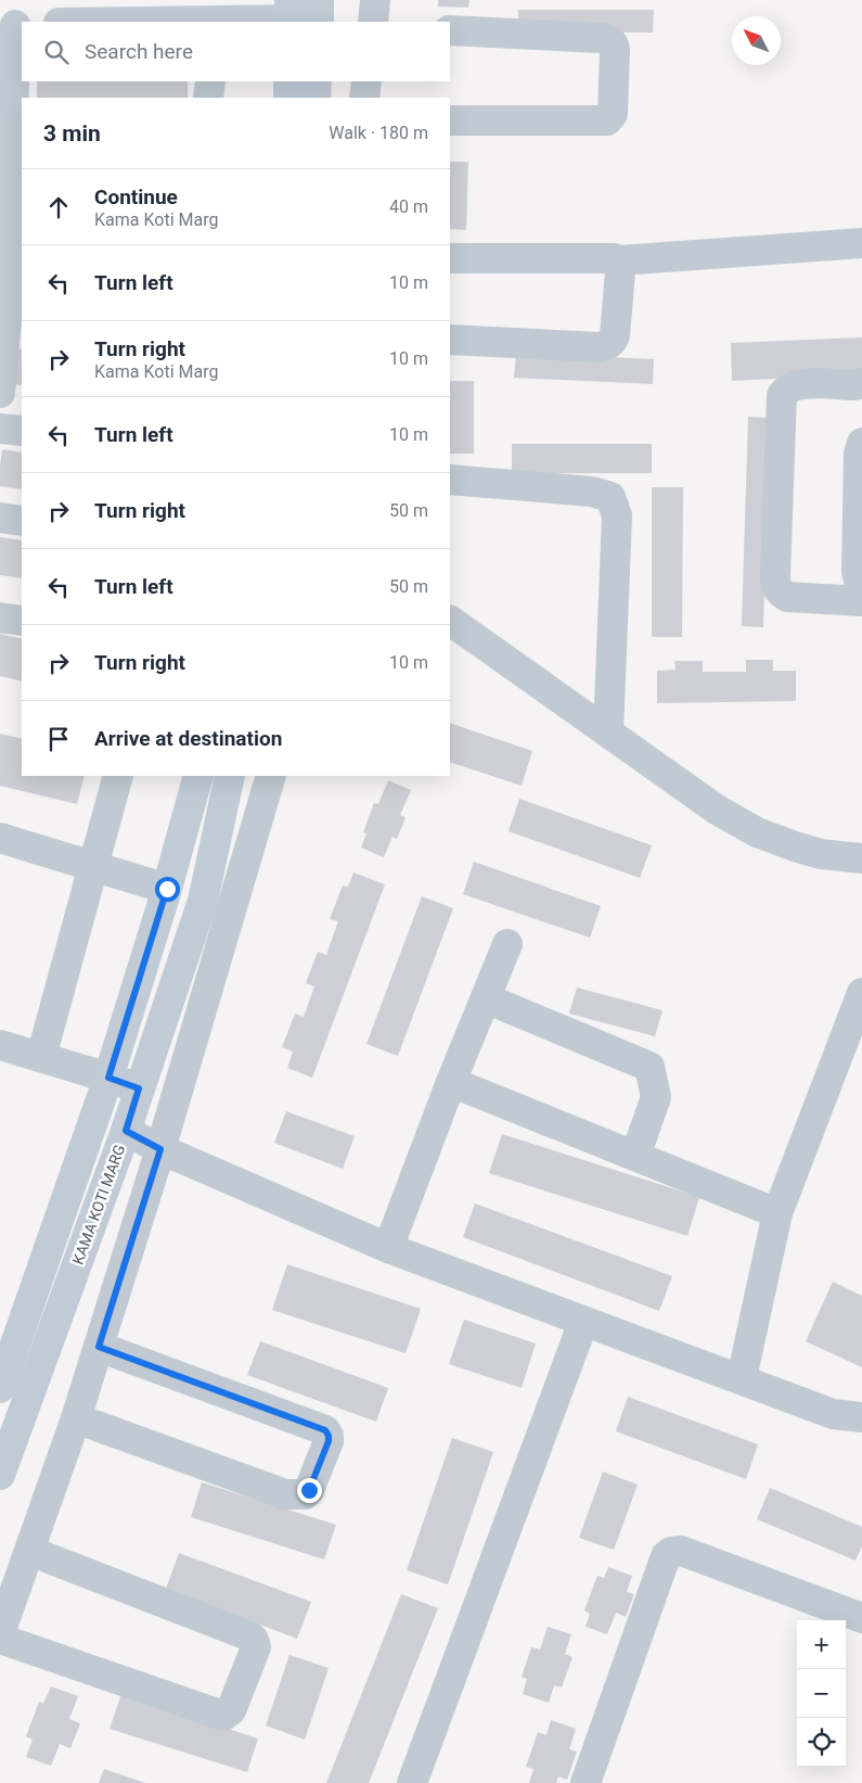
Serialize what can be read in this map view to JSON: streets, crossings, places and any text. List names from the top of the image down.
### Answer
{
  "streets": {
    "street": ["KAMA KOTI MARG"]
  },
  "north": "top left",
  "page": {
    "search": "Search here",
    "heading": ["3 min", "Walk · 180 m"],
    "list": [
      ["Continue", "Kama Koti Marg", "40 m"],
      ["Turn left", "10 m"],
      ["Turn right", "Kama Koti Marg", "10 m"],
      ["Turn left", "10 m"],
      ["Turn right", "50 m"],
      ["Turn left", "50 m"],
      ["Turn right", "10 m"],
      "Arrive at destination"
    ],
    "map_buttons": ["+", "−"]
  }
}
